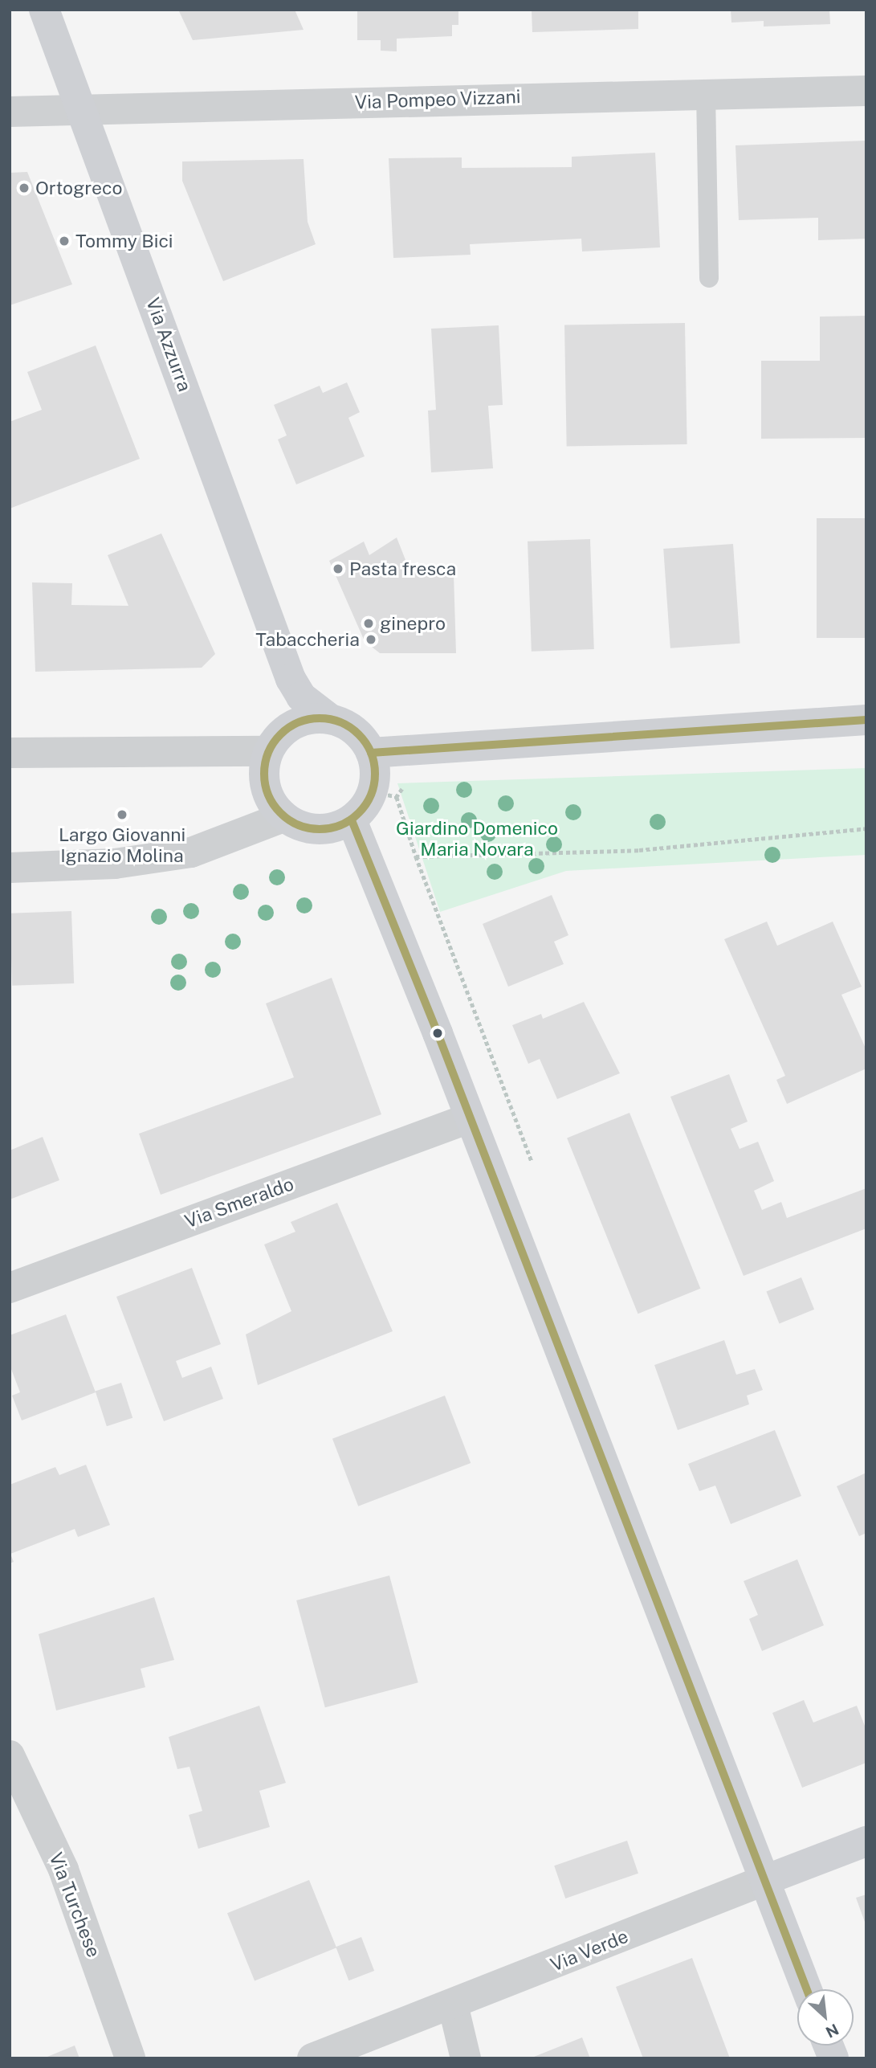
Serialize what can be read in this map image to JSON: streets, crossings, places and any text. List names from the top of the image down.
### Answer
{
  "streets": {
    "main road": ["Via Azzurra", "Via Verde"],
    "street": ["Via Pompeo Vizzani", "Via Smeraldo", "Via Turchese"]
  },
  "crossings": [
    ["Via Pompeo Vizzani", "Via Azzurra"]
  ],
  "parks": ["Giardino Domenico Maria Novara"],
  "places": [
    "Ortogreco",
    "Tommy Bici",
    "Pasta fresca",
    "ginepro",
    "Tabaccheria",
    "Largo Giovanni Ignazio Molina"
  ],
  "north": "bottom right"
}
